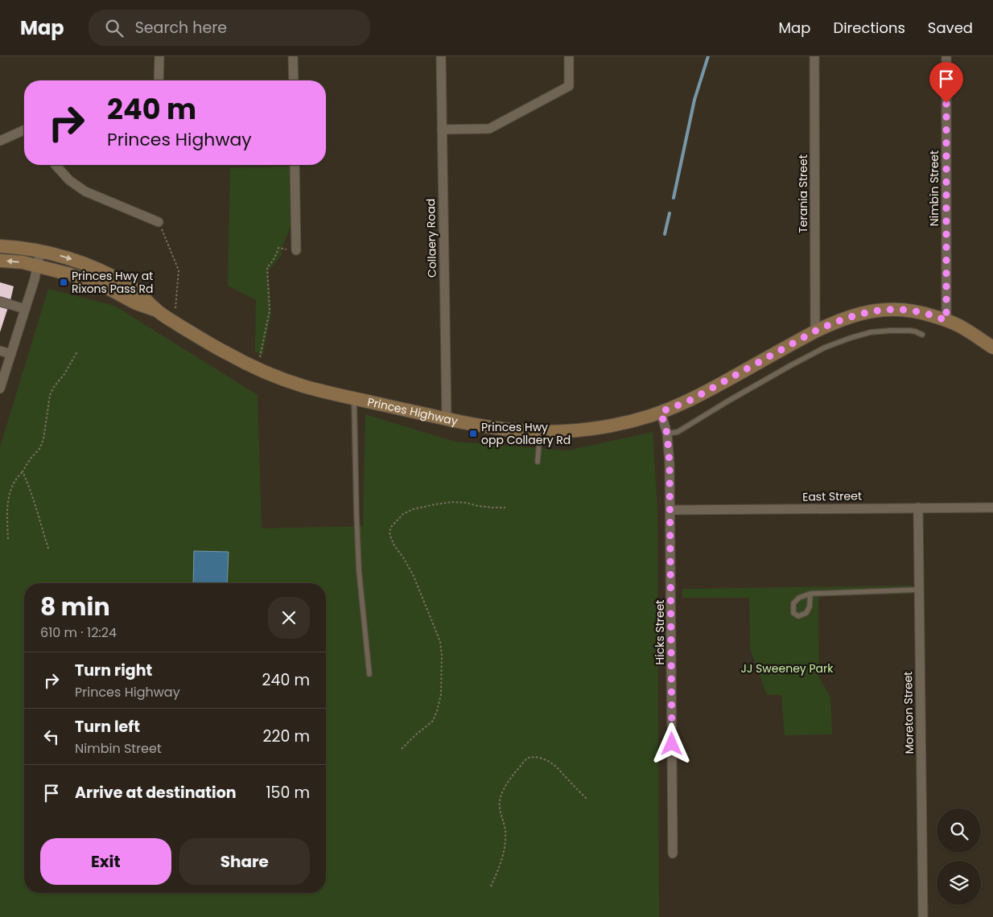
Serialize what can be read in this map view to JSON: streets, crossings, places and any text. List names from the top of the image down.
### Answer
{
  "streets": {
    "main road": ["Princes Highway"],
    "street": [
      "Nimbin Street",
      "Terania Street",
      "Collaery Road",
      "East Street",
      "Hicks Street",
      "Moreton Street"
    ]
  },
  "crossings": [
    ["Nimbin Street", "Princes Highway"],
    ["Terania Street", "Princes Highway"],
    ["Collaery Road", "Princes Highway"],
    ["Princes Highway", "Hicks Street"],
    ["East Street", "Hicks Street"],
    ["East Street", "Moreton Street"]
  ],
  "parks": ["JJ Sweeney Park"],
  "places": {
    "transit": ["Princes Hwy at Rixons Pass Rd", "Princes Hwy opp Collaery Rd"]
  },
  "page": {
    "header": "Map",
    "search": "Search here",
    "nav": ["Map", "Directions", "Saved"],
    "turn": ["240 m", "Princes Highway"],
    "heading": ["8 min", "610 m · 12:24"],
    "list": [
      {
        "name": "Turn right",
        "note": "Princes Highway",
        "value": "240 m"
      },
      {
        "name": "Turn left",
        "note": "Nimbin Street",
        "value": "220 m"
      },
      {
        "name": "Arrive at destination",
        "value": "150 m"
      }
    ],
    "buttons": ["Exit", "Share"]
  }
}
